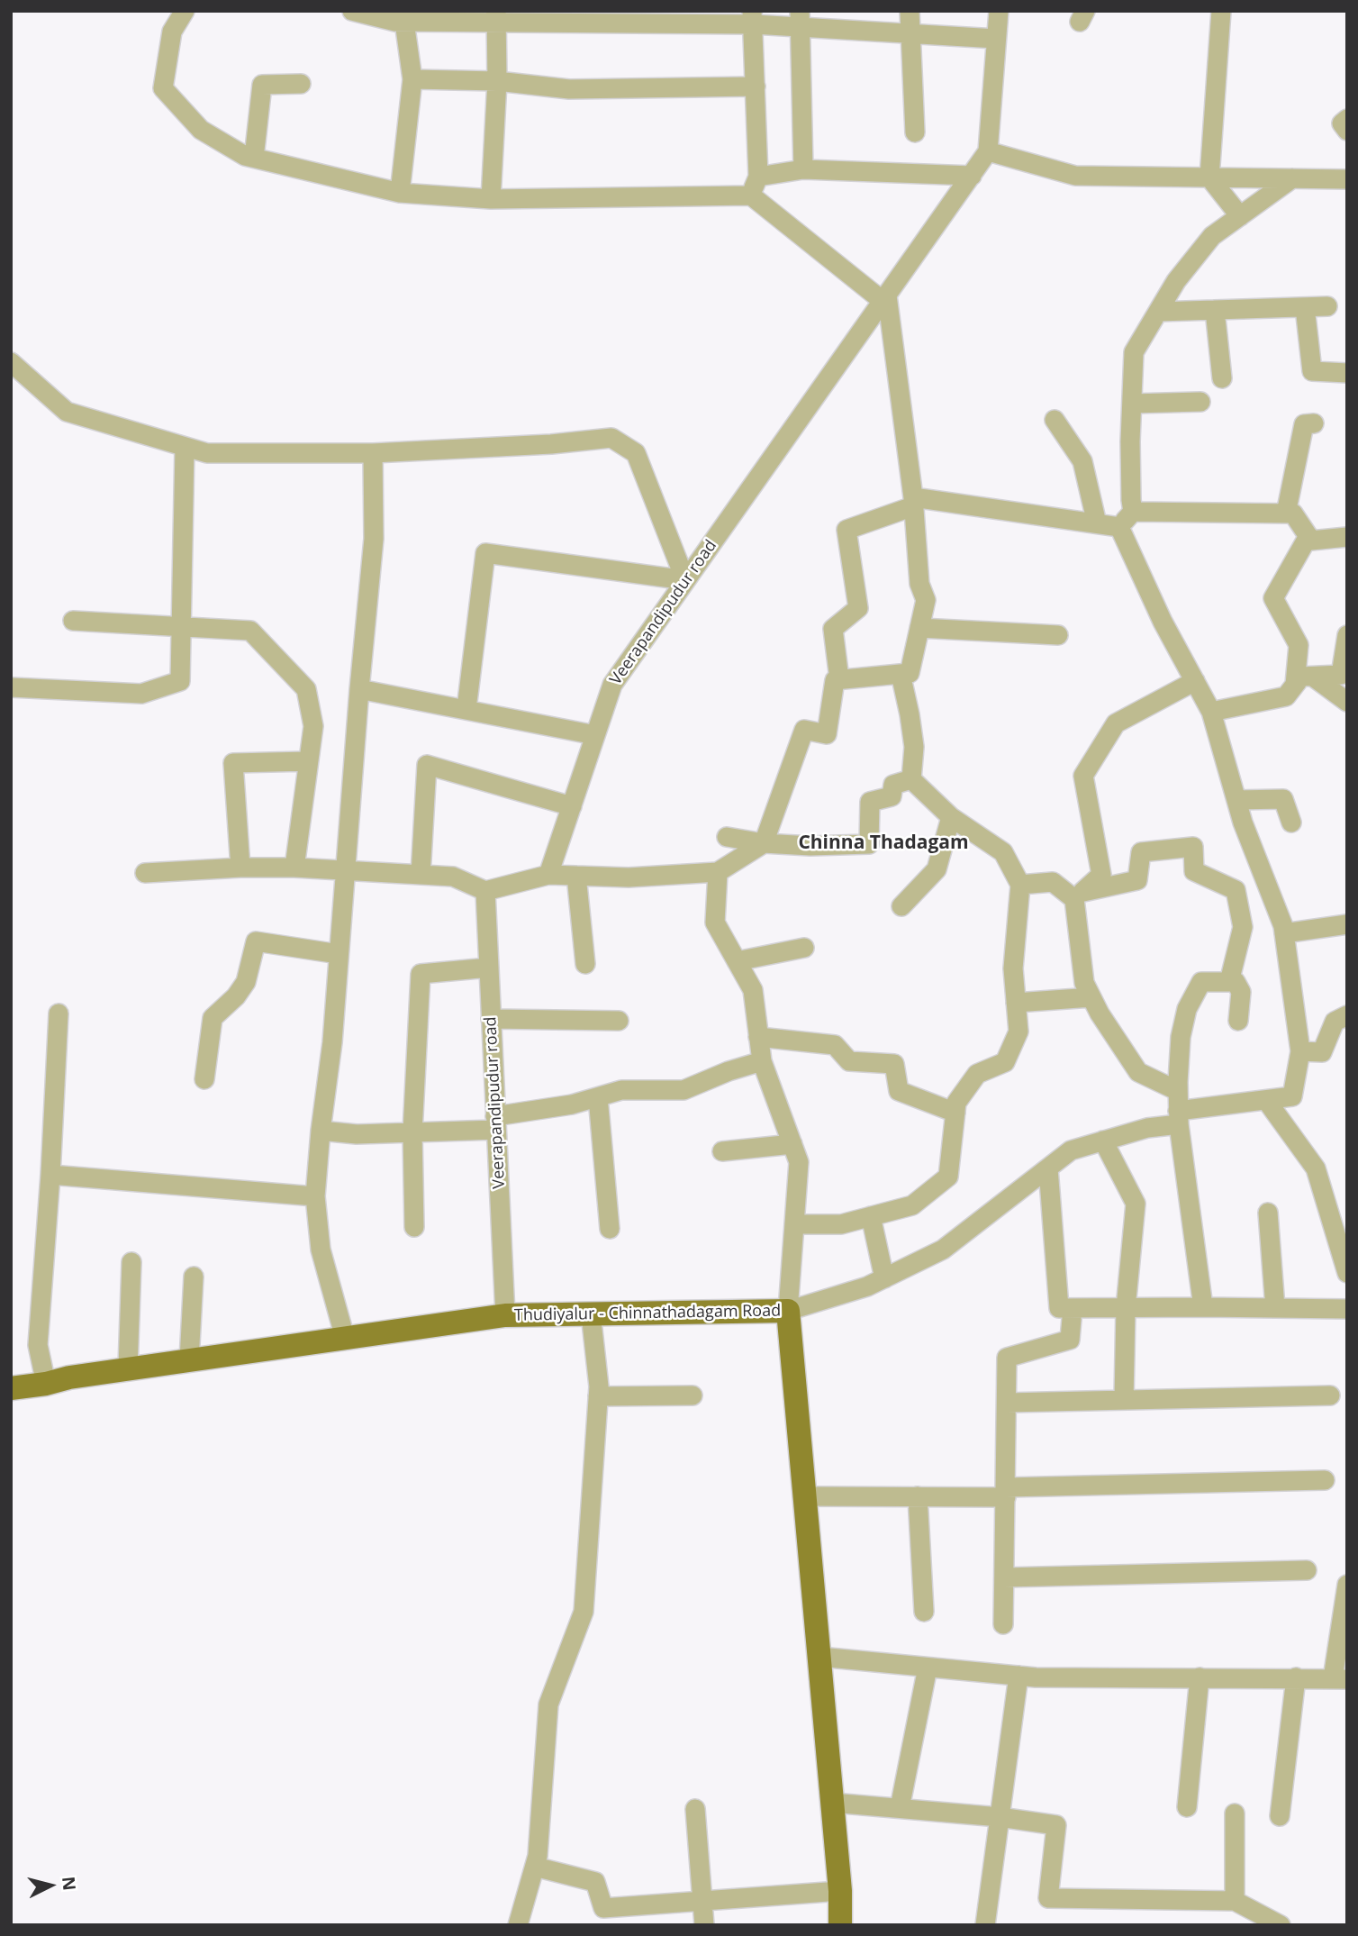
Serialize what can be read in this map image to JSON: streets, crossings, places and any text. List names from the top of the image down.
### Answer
{
  "streets": {
    "main road": ["Thudiyalur - Chinnathadagam Road"],
    "street": ["Veerapandipudur road"]
  },
  "crossings": [
    ["Veerapandipudur road", "Thudiyalur - Chinnathadagam Road"]
  ],
  "districts": ["Chinna Thadagam"],
  "north": "right"
}
